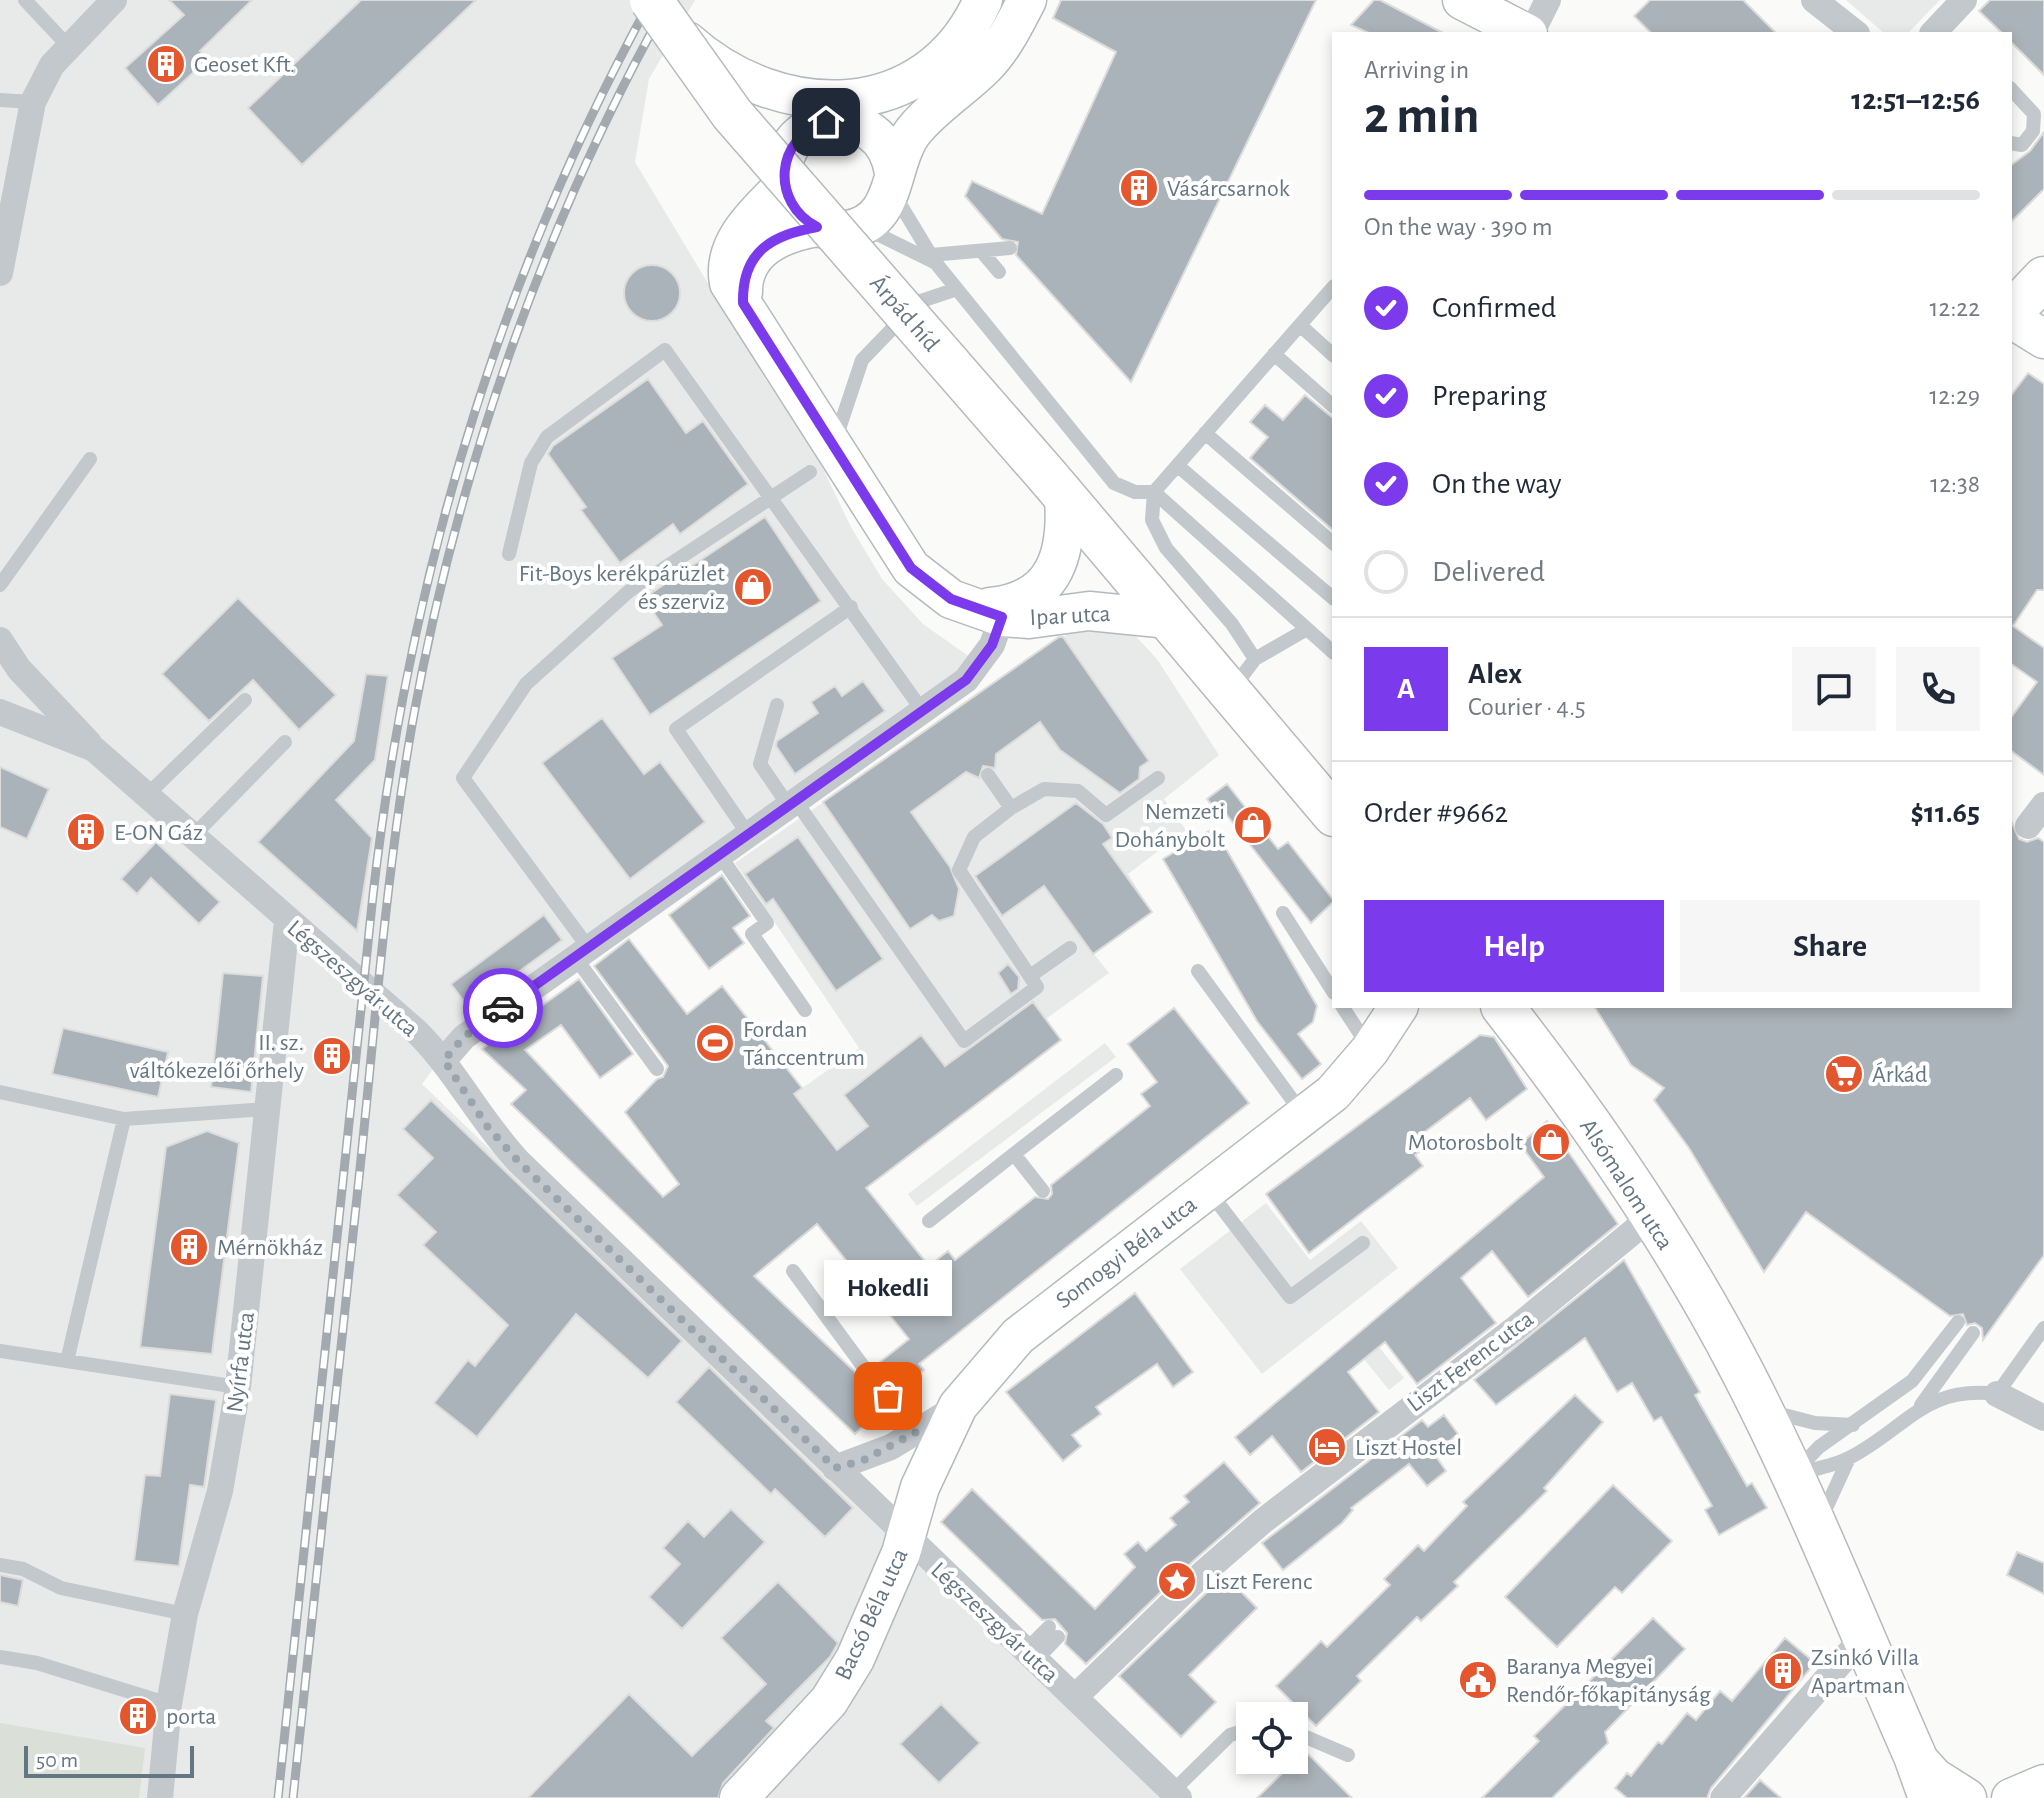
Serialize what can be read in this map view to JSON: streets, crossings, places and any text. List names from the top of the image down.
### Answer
{
  "streets": {
    "main road": ["Árpád híd", "Alsómalom utca"],
    "street": [
      "Ipar utca",
      "Légszeszgyár utca",
      "Somogyi Béla utca",
      "Liszt Ferenc utca",
      "Nyírfa utca",
      "Bacsó Béla utca"
    ]
  },
  "crossings": [
    ["Árpád híd", "Ipar utca"],
    ["Légszeszgyár utca", "Somogyi Béla utca"],
    ["Légszeszgyár utca", "Liszt Ferenc utca"],
    ["Légszeszgyár utca", "Nyírfa utca"],
    ["Légszeszgyár utca", "Bacsó Béla utca"],
    ["Alsómalom utca", "Liszt Ferenc utca"],
    ["Somogyi Béla utca", "Bacsó Béla utca"]
  ],
  "places": {
    "building": [
      "Geoset Kft.",
      "Vásárcsarnok",
      "E-ON Gáz",
      "II. sz. váltókezelői őrhely",
      "Mérnökház",
      "Zsinkó Villa Apartman",
      "porta"
    ],
    "shop": ["Fit-Boys kerékpárüzlet és szerviz", "Nemzeti Dohánybolt", "Motorosbolt"],
    "sports": ["Fordan Tánccentrum"],
    "supermarket": ["Árkád"],
    "other": ["Hokedli"],
    "hotel": ["Liszt Hostel"],
    "place": ["Liszt Ferenc"],
    "public building": ["Baranya Megyei Rendőr-főkapitányság"]
  },
  "scale_bar": "50 m",
  "page": {
    "heading": ["2 min", "Arriving in", "12:51–12:56"],
    "panel": [
      "Alex",
      "Courier · 4.5",
      "Order #9662",
      "$11.65"
    ],
    "bar": "On the way · 390 m",
    "list": [
      ["Confirmed", "12:22"],
      ["Preparing", "12:29"],
      ["On the way", "12:38"],
      "Delivered"
    ],
    "round": "A",
    "buttons": ["Help", "Share"],
    "bubble": "Hokedli",
    "scale": "50 m"
  }
}
